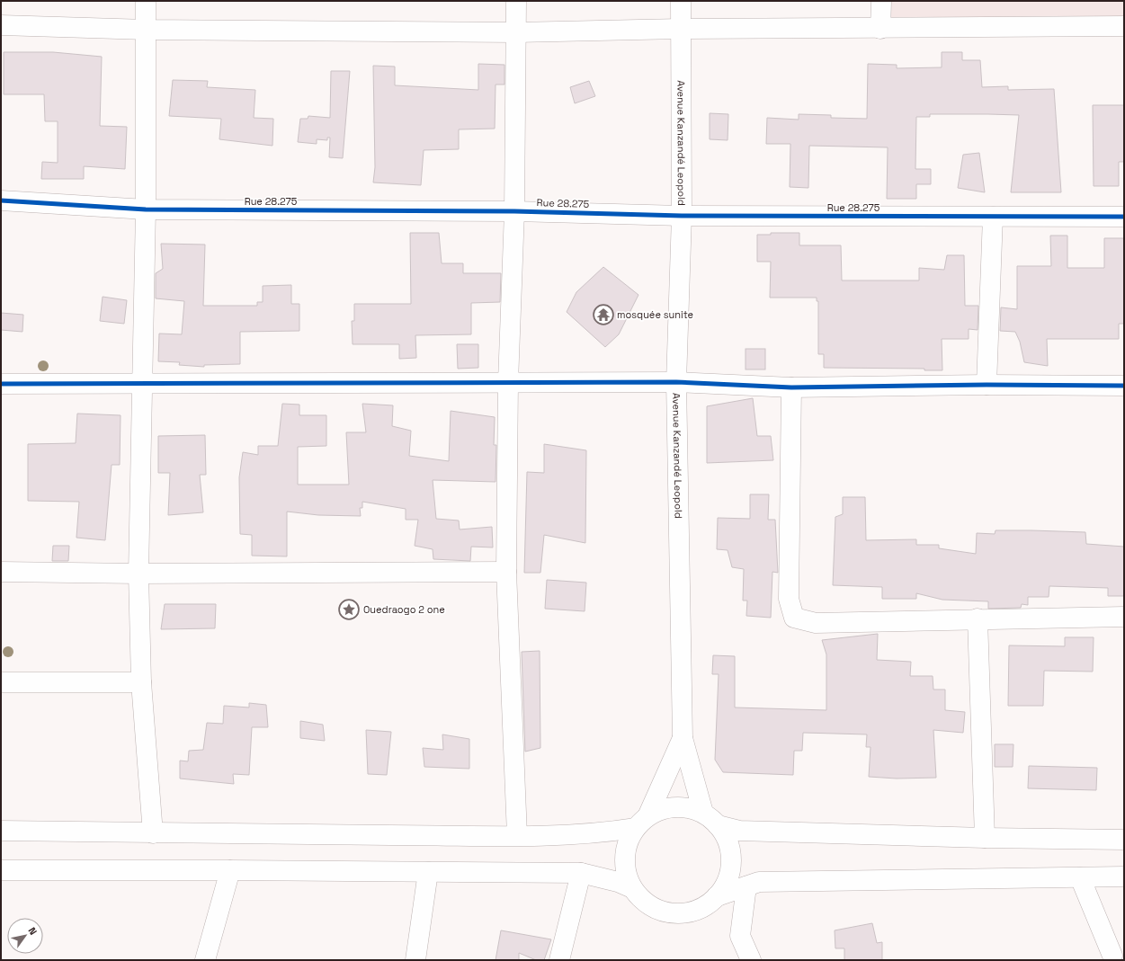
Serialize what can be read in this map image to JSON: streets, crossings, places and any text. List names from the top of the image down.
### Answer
{
  "streets": {
    "street": ["Avenue Kanzandé Leopold", "Rue 28.275"]
  },
  "crossings": [
    ["Avenue Kanzandé Leopold", "Rue 28.275"]
  ],
  "places": {
    "temple": ["mosquée sunite"],
    "place": ["Ouedraogo 2 one"]
  },
  "north": "top right"
}
